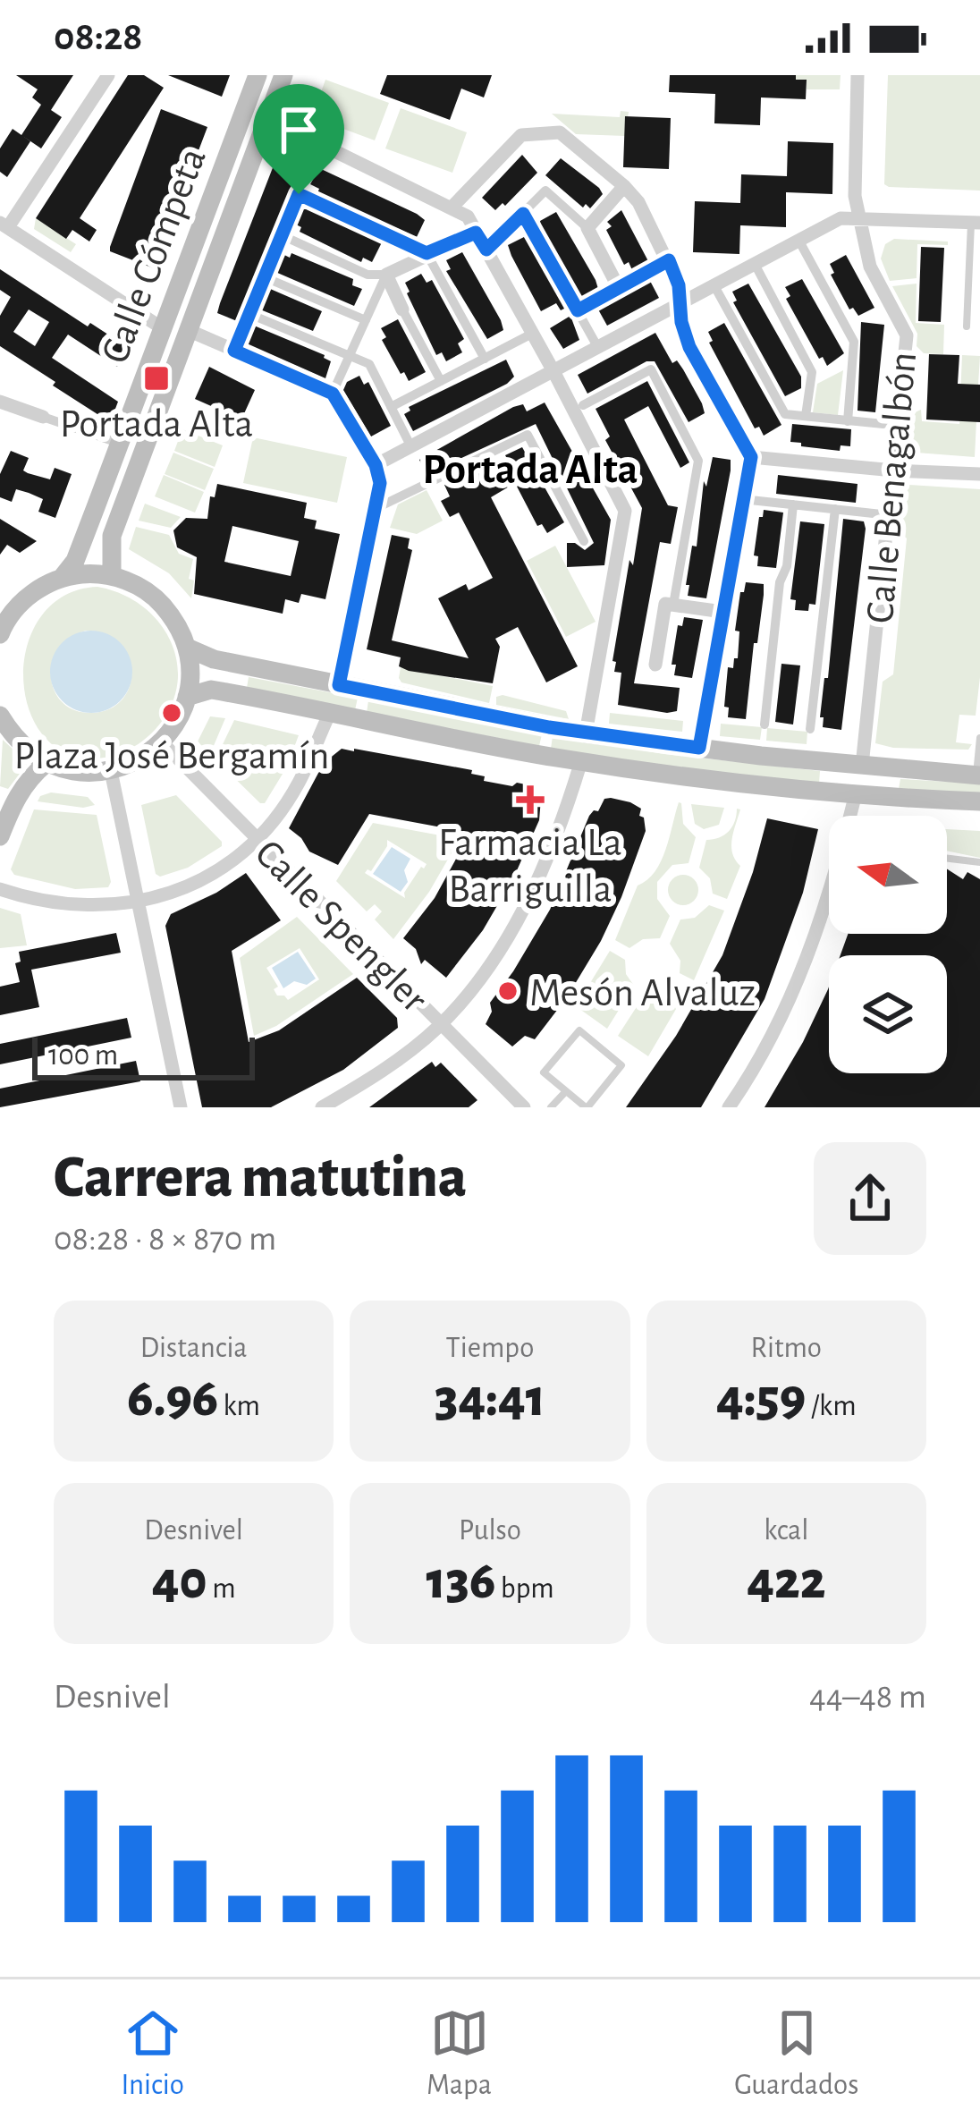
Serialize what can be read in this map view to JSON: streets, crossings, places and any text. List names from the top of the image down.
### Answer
{
  "streets": {
    "main road": ["Calle Cómpeta"],
    "street": ["Calle Benagalbón", "Calle Spengler"]
  },
  "districts": ["Portada Alta"],
  "places": {
    "transit": ["Portada Alta"],
    "other": ["Plaza José Bergamín", "Mesón Alvaluz"],
    "health": ["Farmacia La Barriguilla"]
  },
  "scale_bar": "100 m",
  "north": "left",
  "page": {
    "status": "08:28",
    "scale": "100 m",
    "heading": ["Carrera matutina", "08:28 · 8 × 870 m"],
    "stats": [
      ["Distancia", "6.96 km"],
      ["Tiempo", "34:41"],
      ["Ritmo", "4:59 /km"],
      ["Desnivel", "40 m"],
      ["Pulso", "136 bpm"],
      ["kcal", "422"]
    ],
    "chart": ["Desnivel", "44–48 m"],
    "tabs": ["Inicio", "Mapa", "Guardados"]
  }
}
